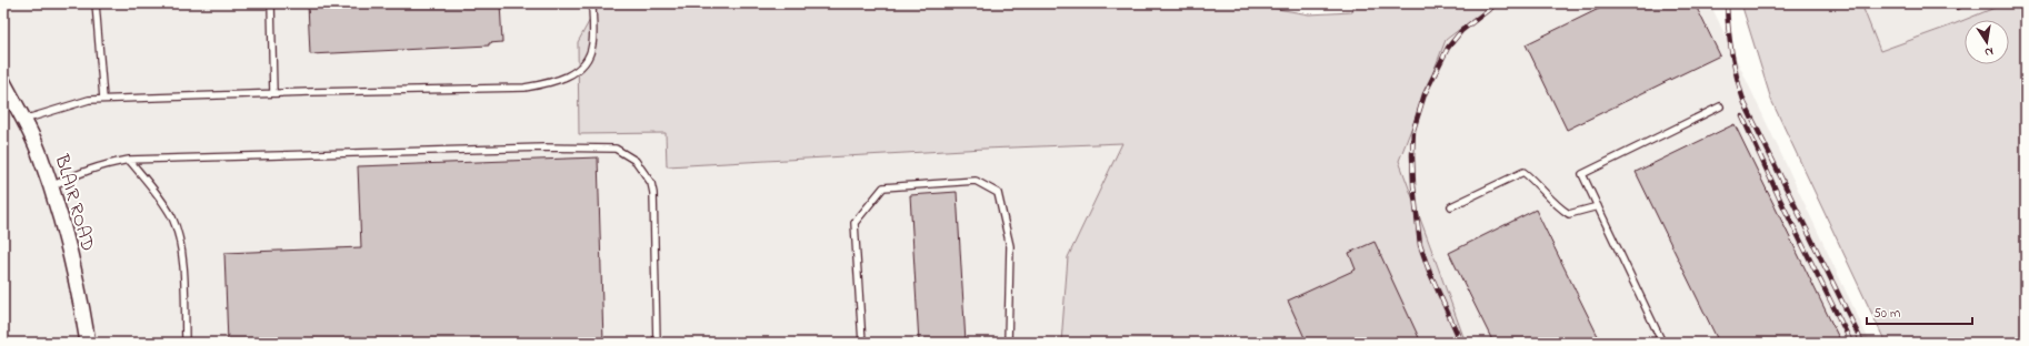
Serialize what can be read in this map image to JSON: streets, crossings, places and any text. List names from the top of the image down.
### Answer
{
  "streets": {
    "street": ["BLAIR ROAD"]
  },
  "scale_bar": "50 m",
  "north": "bottom"
}
